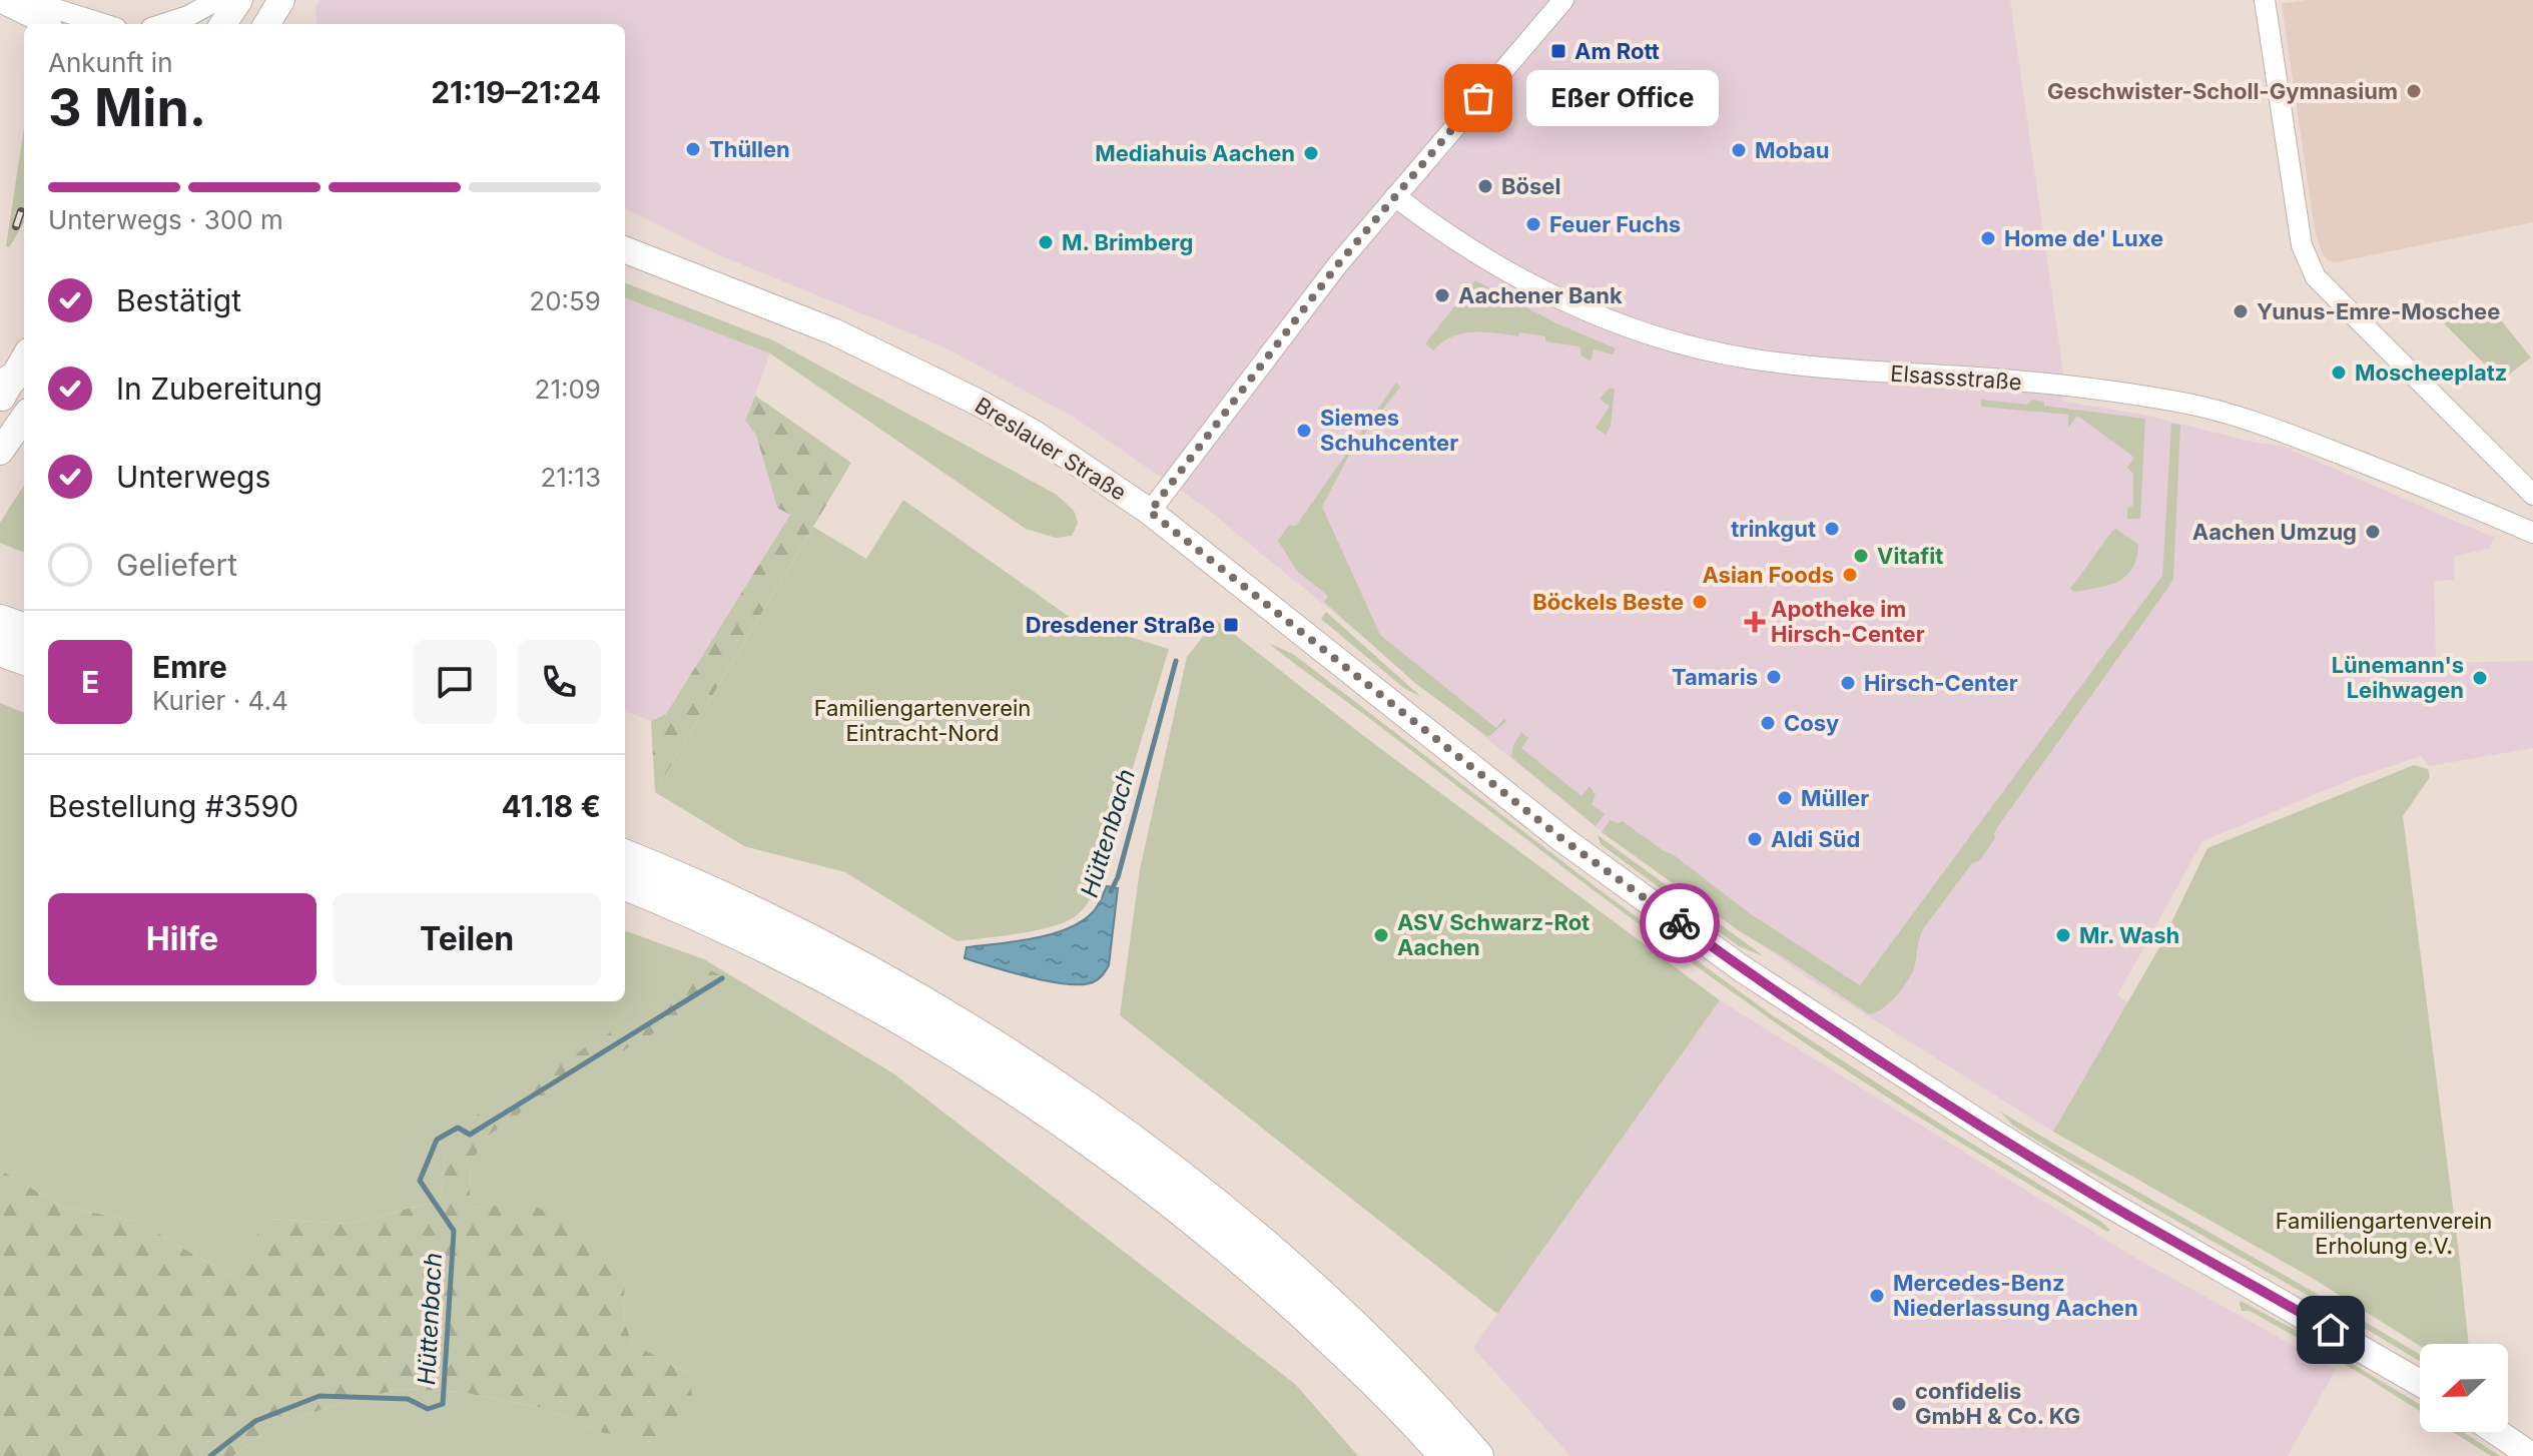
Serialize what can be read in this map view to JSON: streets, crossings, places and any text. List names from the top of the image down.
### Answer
{
  "streets": {
    "main road": ["Breslauer Straße"],
    "street": ["Elsassstraße"]
  },
  "water": ["Hüttenbach"],
  "parks": ["Familiengartenverein Eintracht-Nord", "Familiengartenverein Erholung e.V."],
  "places": {
    "transit": ["Am Rott", "Dresdener Straße"],
    "other": [
      "Geschwister-Scholl-Gymnasium",
      "Eßer Office",
      "Thüllen",
      "Mobau",
      "Mediahuis Aachen",
      "Bösel",
      "Feuer Fuchs",
      "Home de' Luxe",
      "M. Brimberg",
      "Aachener Bank",
      "Yunus-Emre-Moschee",
      "Moscheeplatz",
      "Siemes Schuhcenter",
      "trinkgut",
      "Aachen Umzug",
      "Vitafit",
      "Asian Foods",
      "Böckels Beste",
      "Tamaris",
      "Lünemann's Leihwagen",
      "Hirsch-Center",
      "Cosy",
      "Müller",
      "Aldi Süd",
      "ASV Schwarz-Rot Aachen",
      "Mr. Wash",
      "Mercedes-Benz Niederlassung Aachen",
      "confidelis GmbH & Co. KG"
    ],
    "health": ["Apotheke im Hirsch-Center"]
  },
  "north": "left",
  "page": {
    "heading": ["3 Min.", "Ankunft in", "21:19–21:24"],
    "panel": [
      "Emre",
      "Kurier · 4.4",
      "Bestellung #3590",
      "41.18 €"
    ],
    "bubble": "Eßer Office",
    "bar": "Unterwegs · 300 m",
    "list": [
      ["Bestätigt", "20:59"],
      ["In Zubereitung", "21:09"],
      ["Unterwegs", "21:13"],
      "Geliefert"
    ],
    "round": "E",
    "buttons": ["Hilfe", "Teilen"]
  }
}
